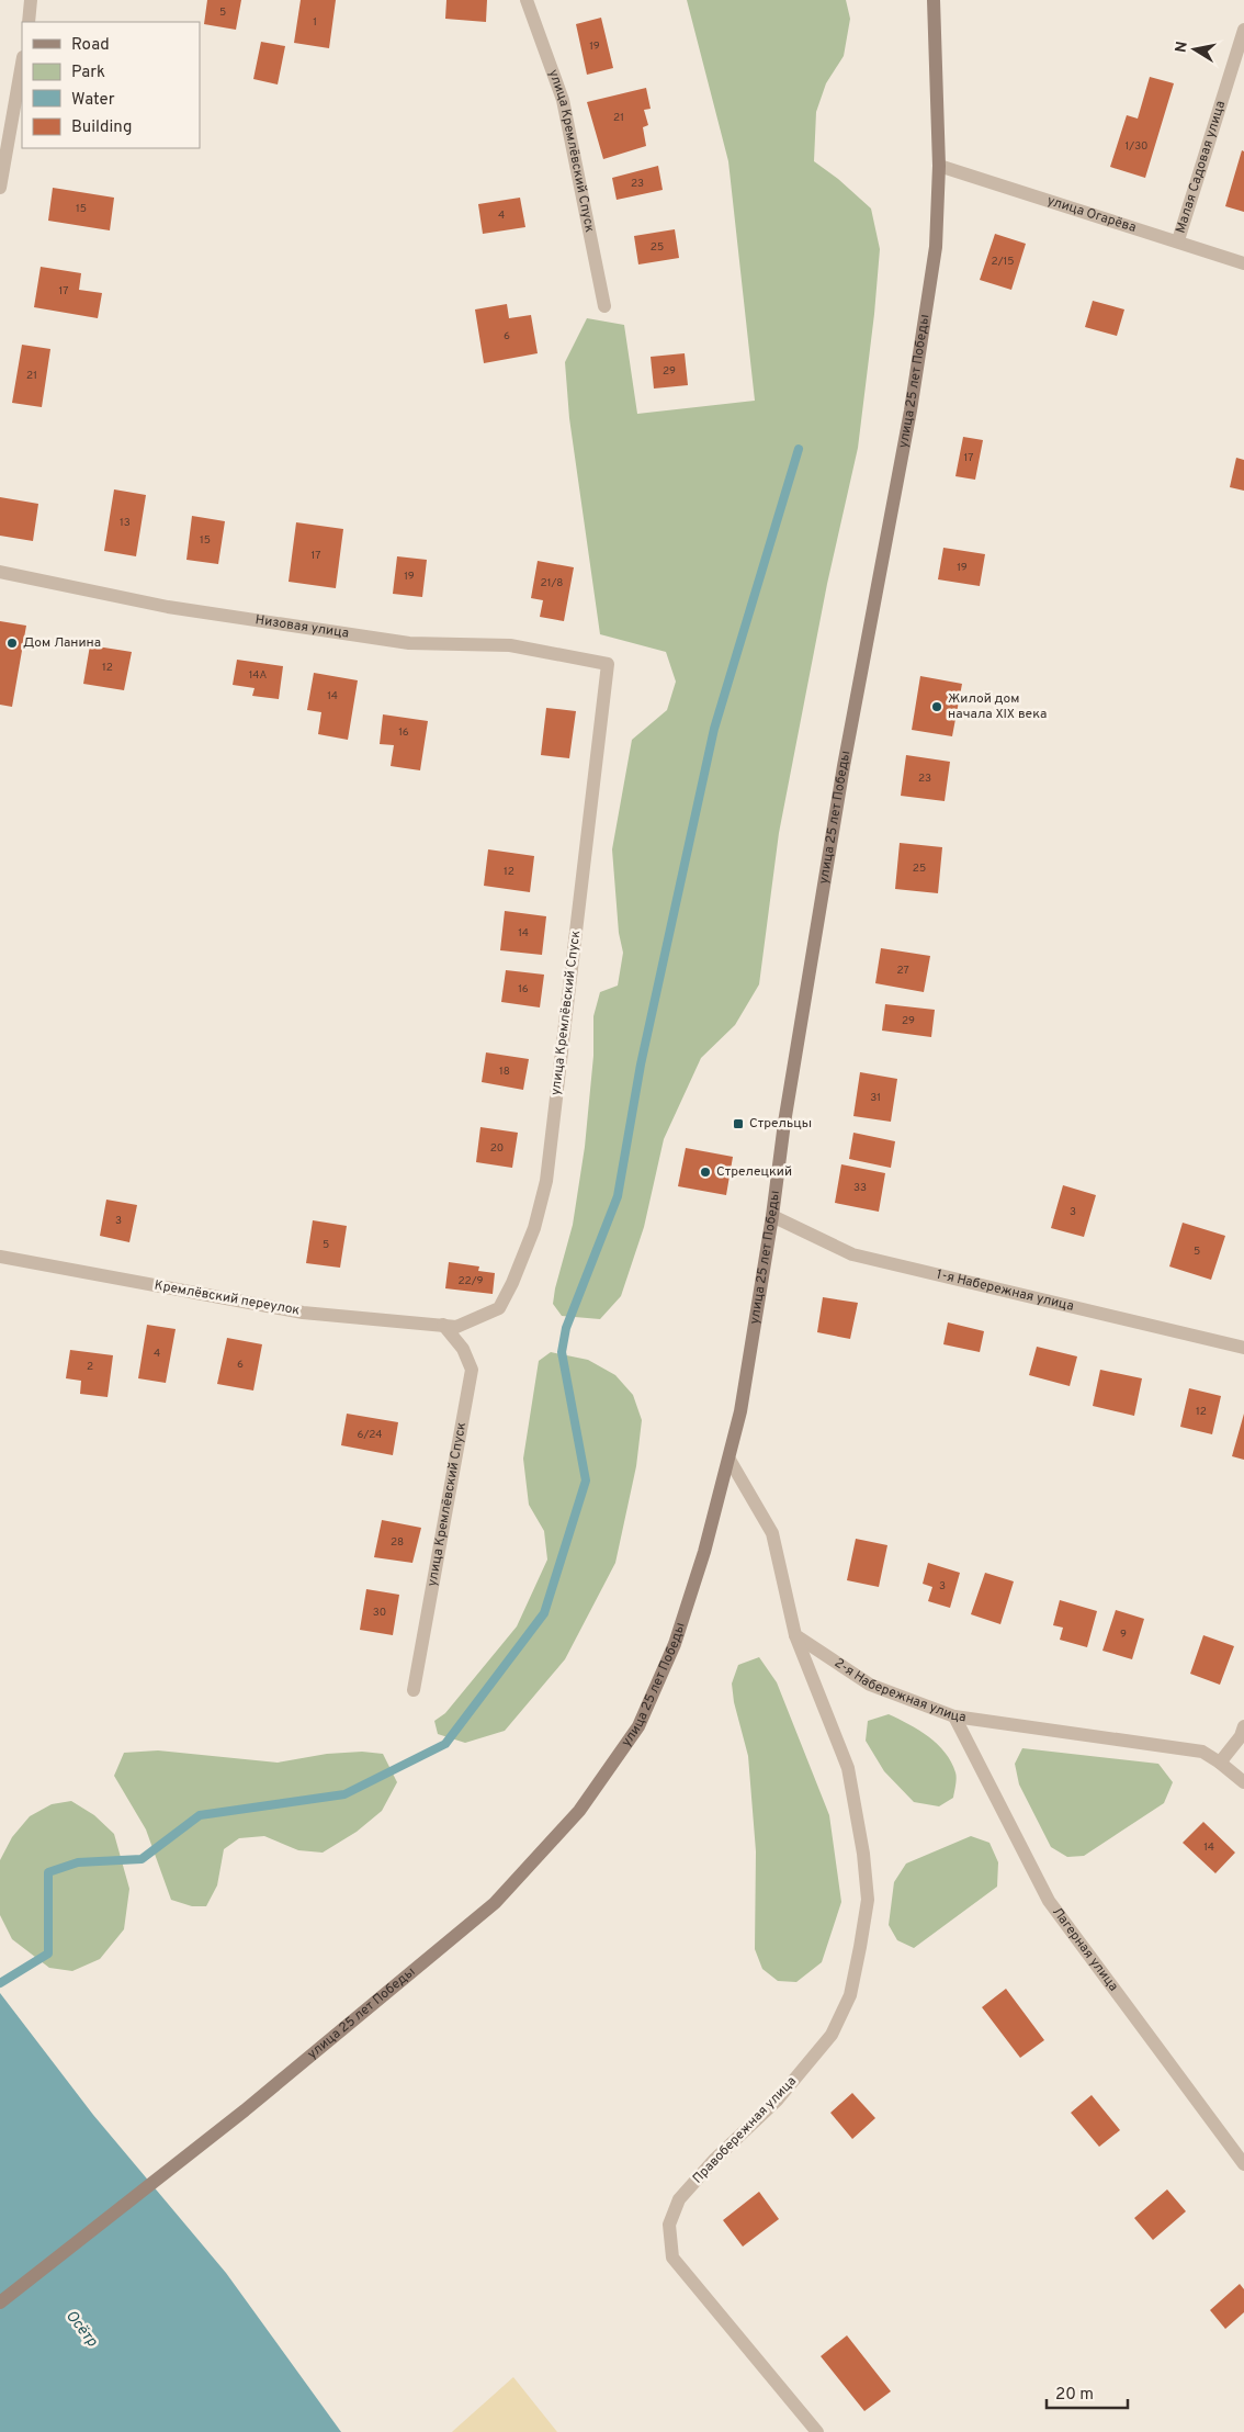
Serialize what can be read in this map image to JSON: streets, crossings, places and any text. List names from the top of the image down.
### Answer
{
  "streets": {
    "main road": ["улица 25 лет Победы"],
    "street": [
      "улица Кремлёвский Спуск",
      "Малая Садовая улица",
      "улица Огарёва",
      "Низовая улица",
      "1-я Набережная улица",
      "Кремлёвский переулок",
      "2-я Набережная улица",
      "Лагерная улица",
      "Правобережная улица"
    ]
  },
  "crossings": [
    ["улица Кремлёвский Спуск", "Низовая улица"],
    ["улица Кремлёвский Спуск", "Кремлёвский переулок"],
    ["Малая Садовая улица", "улица Огарёва"],
    ["улица Огарёва", "улица 25 лет Победы"],
    ["улица 25 лет Победы", "1-я Набережная улица"],
    ["2-я Набережная улица", "Лагерная улица"],
    ["2-я Набережная улица", "Правобережная улица"]
  ],
  "water": ["Осётр"],
  "places": {
    "other": ["Дом Ланина", "Жилой дом начала XIX века", "Стрелецкий"],
    "transit": ["Стрельцы"]
  },
  "house_numbers": [
    "5",
    "1",
    "19",
    "21",
    "1/30",
    "23",
    "15",
    "4",
    "25",
    "2/15",
    "17",
    "6",
    "29",
    "21",
    "17",
    "13",
    "15",
    "17",
    "19",
    "19",
    "21/8",
    "12",
    "14А",
    "14",
    "16",
    "23",
    "25",
    "12",
    "14",
    "27",
    "16",
    "29",
    "18",
    "31",
    "20",
    "33",
    "3",
    "3",
    "5",
    "5",
    "22/9",
    "4",
    "6",
    "2",
    "12",
    "6/24",
    "28",
    "3",
    "30",
    "9",
    "14"
  ],
  "legend": [
    "Road",
    "Park",
    "Water",
    "Building"
  ],
  "scale_bar": "20 m",
  "north": "left"
}
